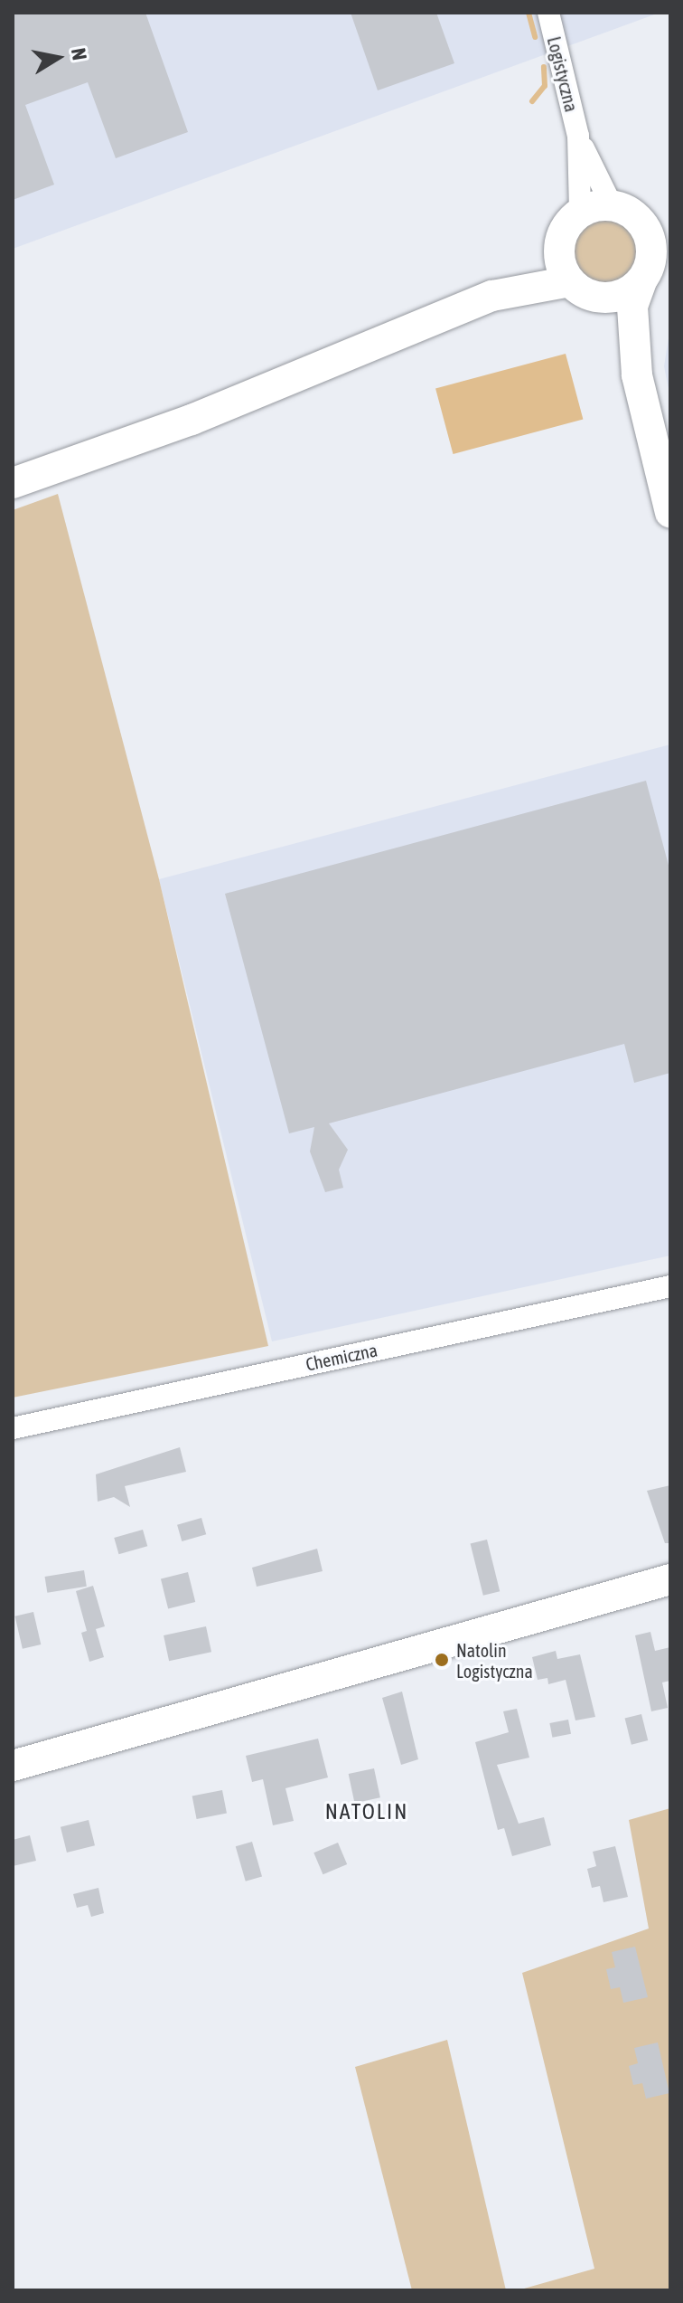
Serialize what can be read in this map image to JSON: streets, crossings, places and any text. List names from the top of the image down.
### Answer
{
  "streets": {
    "street": ["Logistyczna", "Chemiczna"]
  },
  "districts": ["NATOLIN"],
  "places": ["Natolin Logistyczna"],
  "north": "right"
}
